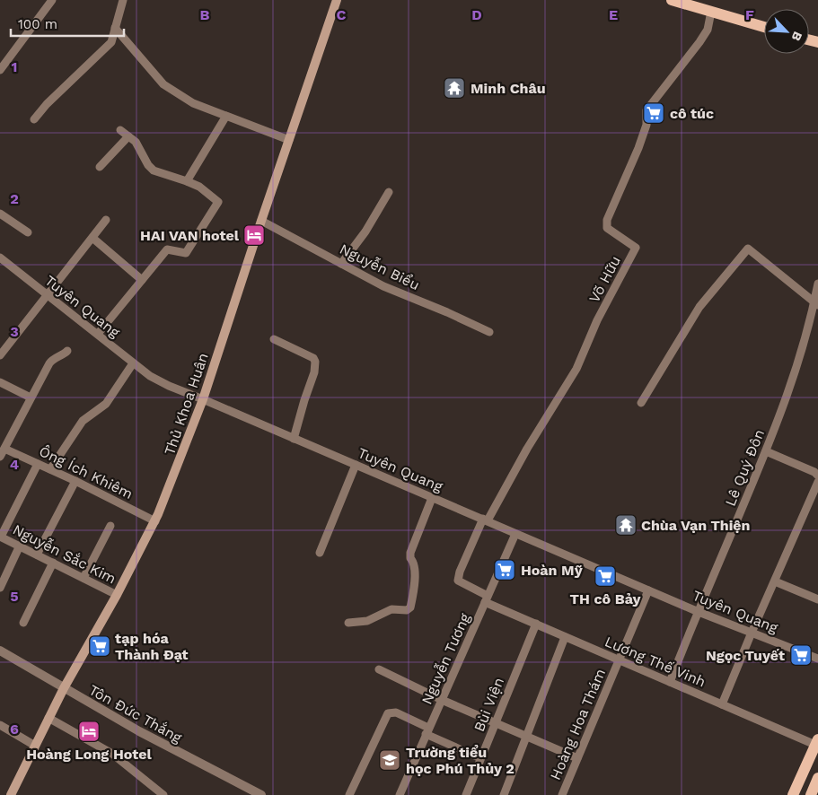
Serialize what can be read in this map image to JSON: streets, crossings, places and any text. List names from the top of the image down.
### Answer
{
  "streets": {
    "main road": ["Thủ Khoa Huân"],
    "street": [
      "Nguyễn Biểu",
      "Võ Hữu",
      "Tuyên Quang",
      "Lê Quý Đôn",
      "Ông Ích Khiêm",
      "Nguyễn Sắc Kim",
      "Nguyễn Tương",
      "Lương Thế Vinh",
      "Bùi Viện",
      "Tôn Đức Thắng",
      "Hoàng Hoa Thám"
    ]
  },
  "crossings": [
    ["Nguyễn Biểu", "Thủ Khoa Huân"],
    ["Võ Hữu", "Tuyên Quang"],
    ["Võ Hữu", "Lương Thế Vinh"],
    ["Tuyên Quang", "Thủ Khoa Huân"],
    ["Tuyên Quang", "Lê Quý Đôn"],
    ["Tuyên Quang", "Nguyễn Tương"],
    ["Tuyên Quang", "Lương Thế Vinh"],
    ["Tuyên Quang", "Hoàng Hoa Thám"],
    ["Thủ Khoa Huân", "Ông Ích Khiêm"],
    ["Thủ Khoa Huân", "Nguyễn Sắc Kim"],
    ["Thủ Khoa Huân", "Tôn Đức Thắng"],
    ["Lê Quý Đôn", "Lương Thế Vinh"],
    ["Nguyễn Tương", "Lương Thế Vinh"],
    ["Lương Thế Vinh", "Bùi Viện"],
    ["Lương Thế Vinh", "Hoàng Hoa Thám"]
  ],
  "places": {
    "temple": ["Minh Châu", "Chùa Vạn Thiện"],
    "supermarket": [
      "cô túc",
      "Hoàn Mỹ",
      "TH cô Bảy",
      "tạp hóa Thành Đạt",
      "Ngọc Tuyết"
    ],
    "hotel": ["HAI VAN hotel", "Hoàng Long Hotel"],
    "school or university": ["Trường tiểu học Phú Thủy 2"]
  },
  "scale_bar": "100 m",
  "north": "bottom right",
  "grid": {
    "columns": [
      "B",
      "C",
      "D",
      "E",
      "F"
    ],
    "rows": [
      "1",
      "2",
      "3",
      "4",
      "5",
      "6"
    ]
  }
}
